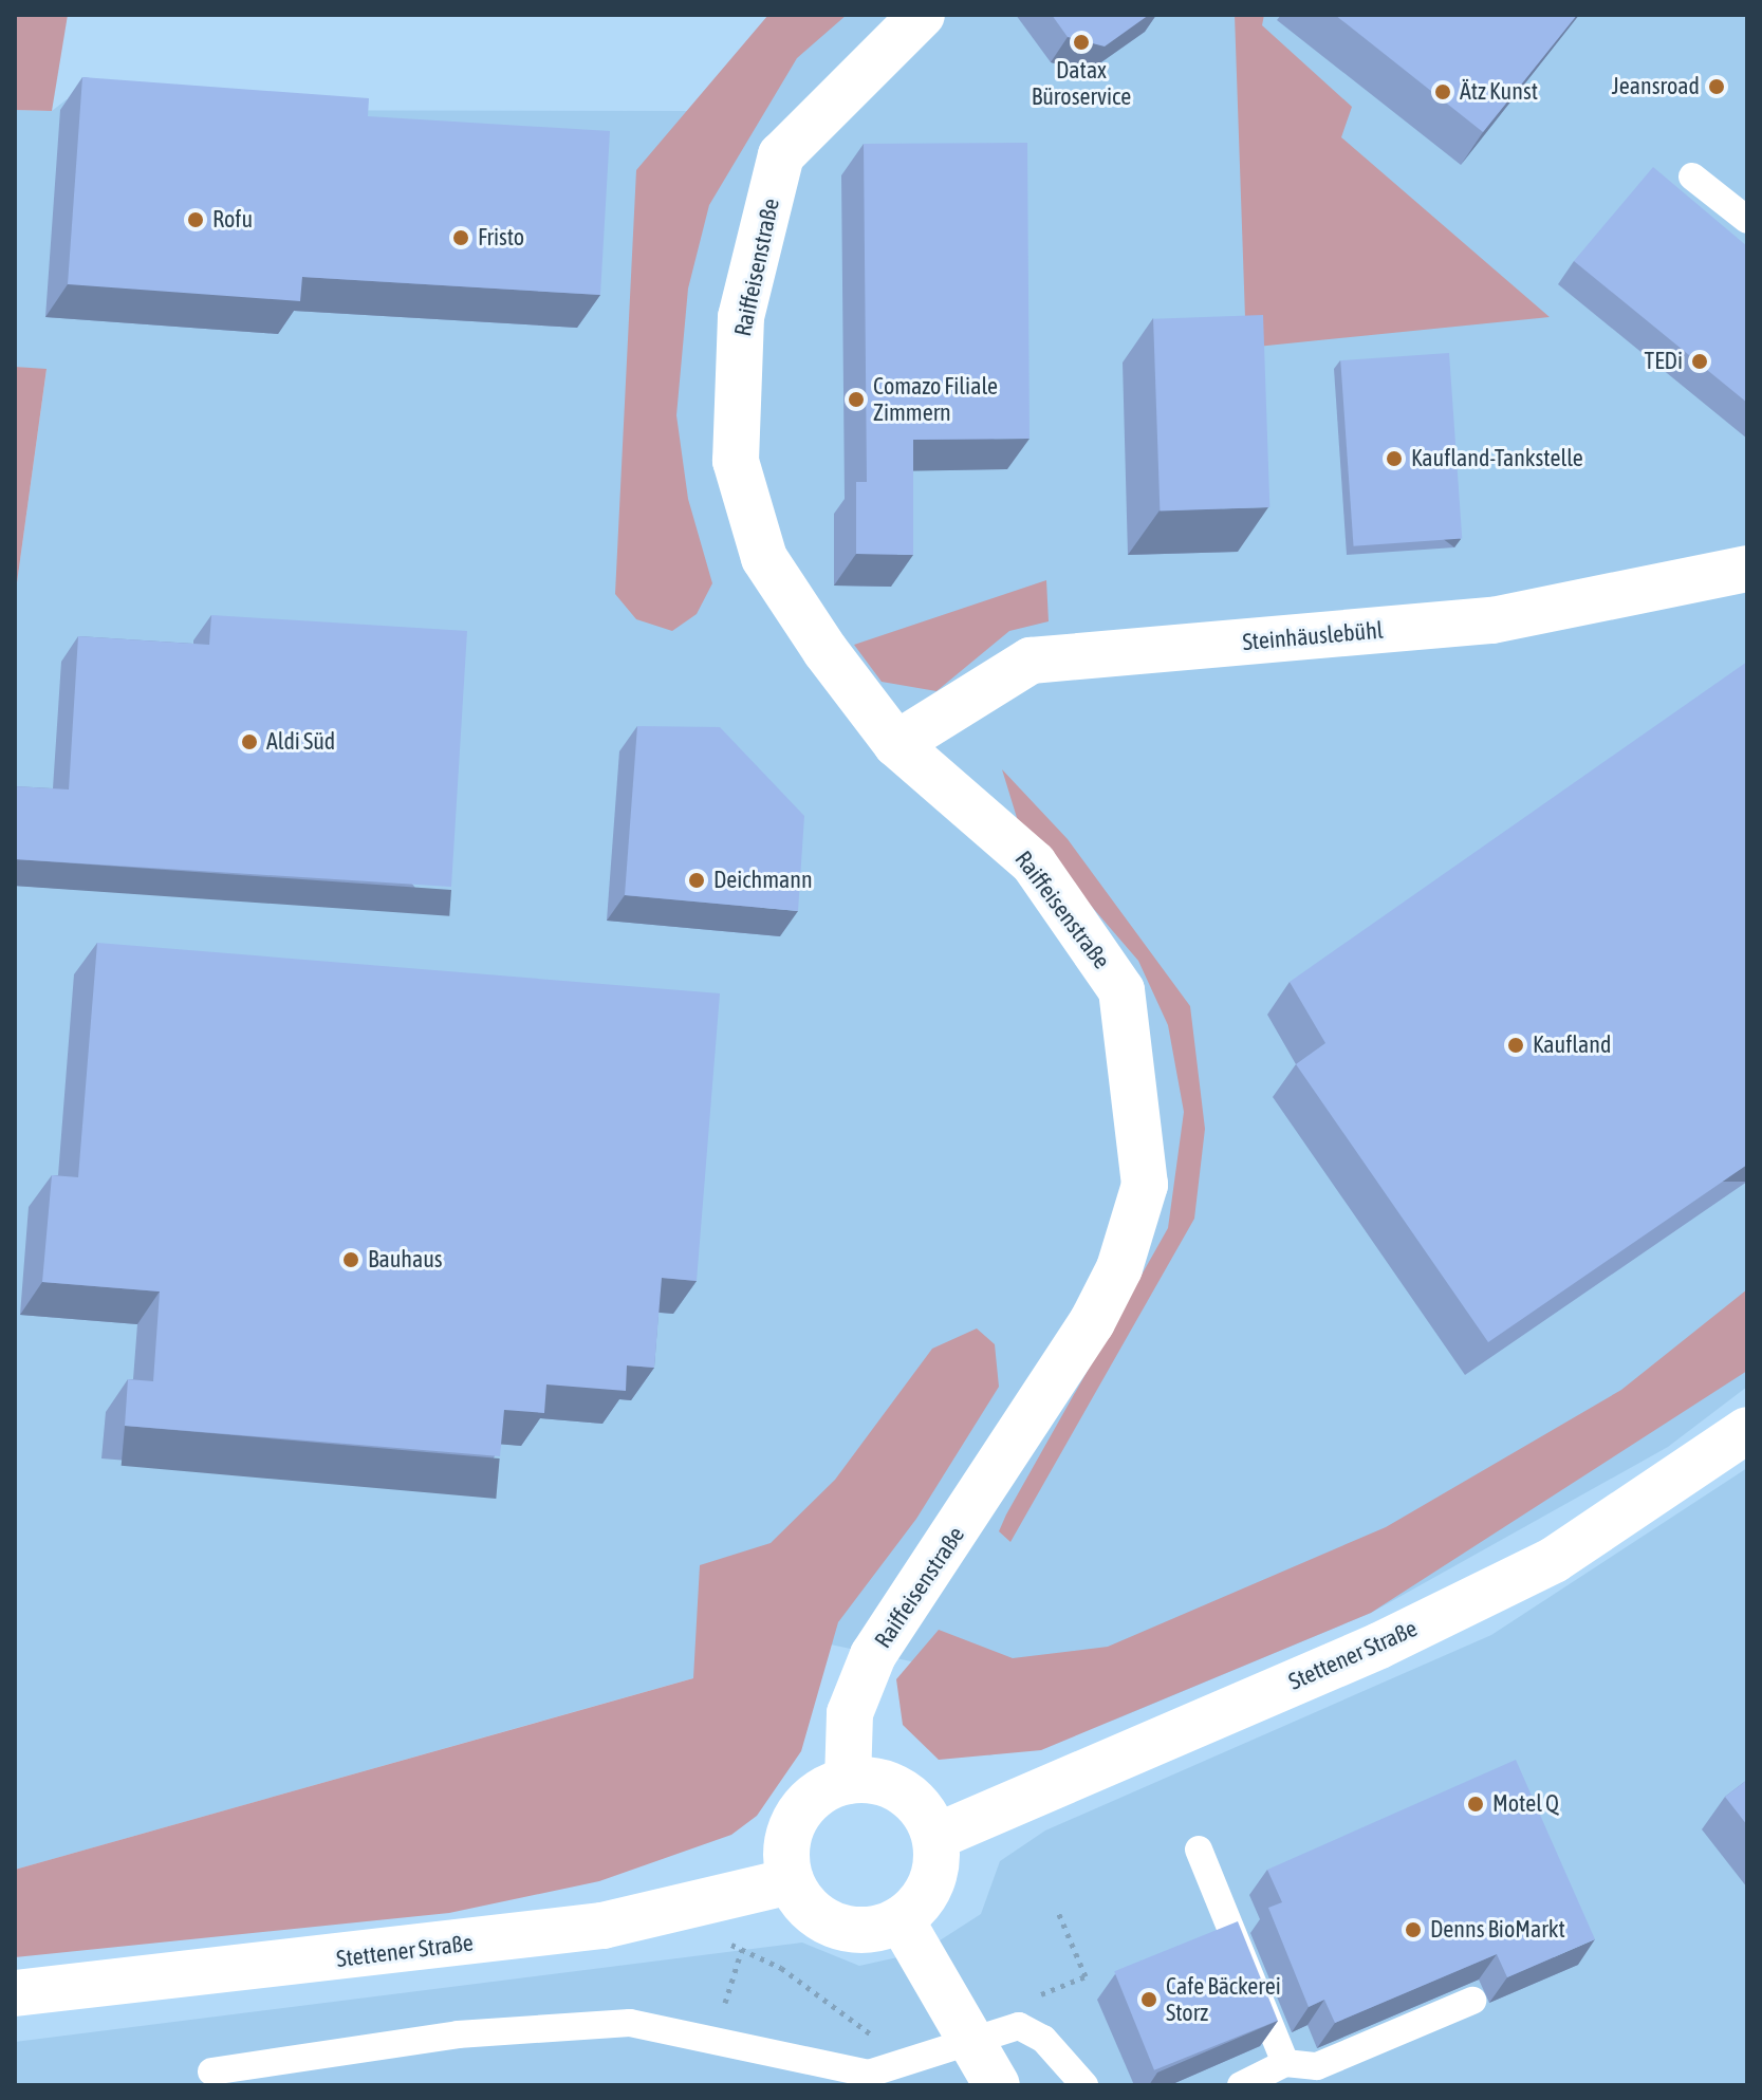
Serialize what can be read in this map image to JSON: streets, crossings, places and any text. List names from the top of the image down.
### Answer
{
  "streets": {
    "street": ["Raiffeisenstraße", "Steinhäuslebühl", "Stettener Straße"]
  },
  "crossings": [
    ["Raiffeisenstraße", "Steinhäuslebühl"],
    ["Raiffeisenstraße", "Stettener Straße"]
  ],
  "places": [
    "Datax Büroservice",
    "Jeansroad",
    "Ätz Kunst",
    "Rofu",
    "Fristo",
    "TEDi",
    "Comazo Filiale Zimmern",
    "Kaufland-Tankstelle",
    "Aldi Süd",
    "Deichmann",
    "Kaufland",
    "Bauhaus",
    "Motel Q",
    "Denns BioMarkt",
    "Cafe Bäckerei Storz"
  ]
}
